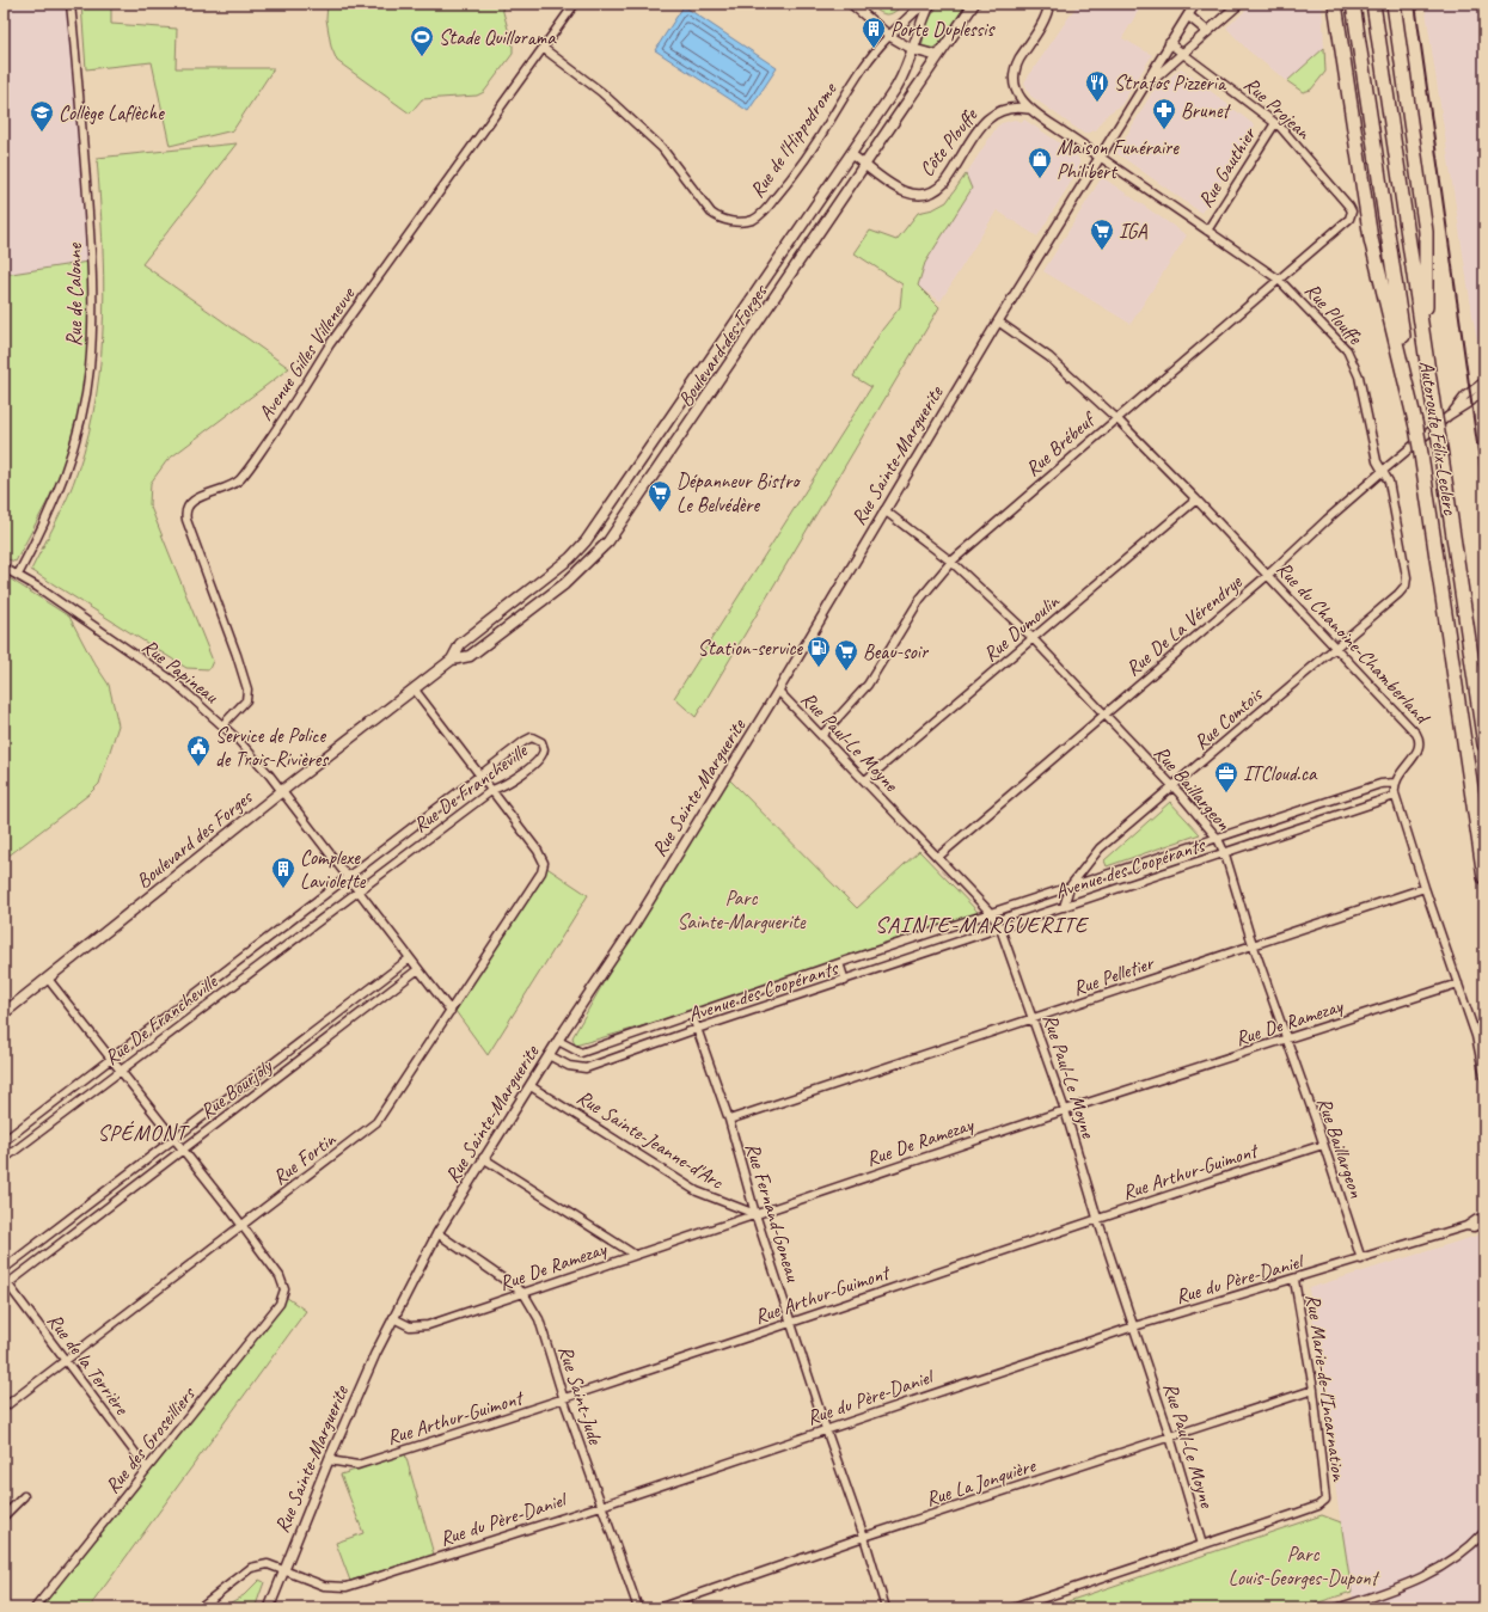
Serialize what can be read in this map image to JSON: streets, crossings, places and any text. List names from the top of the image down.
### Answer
{
  "streets": {
    "highway": ["Autoroute Félix-Leclerc"],
    "main road": ["Boulevard des Forges"],
    "street": [
      "Rue Projean",
      "Rue de l'Hippodrome",
      "Côte Plouffe",
      "Rue Gauthier",
      "Rue de Calonne",
      "Rue Plouffe",
      "Avenue Gilles Villeneuve",
      "Rue Brébeuf",
      "Rue Sainte-Marguerite",
      "Rue De La Vérendrye",
      "Rue Dumoulin",
      "Rue du Chanoine-Chamberland",
      "Rue Papineau",
      "Rue Comtois",
      "Rue Paul-Le Moyne",
      "Rue De Francheville",
      "Rue Baillargeon",
      "Avenue des Coopérants",
      "Rue Pelletier",
      "Rue De Ramezay",
      "Rue Bourjoly",
      "Rue Sainte-Jeanne-d'Arc",
      "Rue Fortin",
      "Rue Arthur-Guimont",
      "Rue Fernand-Goneau",
      "Rue du Père-Daniel",
      "Rue de la Terrière",
      "Rue Marie-de-l'Incarnation",
      "Rue Saint-Jude",
      "Rue des Groseilliers",
      "Rue La Jonquière"
    ]
  },
  "crossings": [
    ["Rue Projean", "Rue Gauthier"],
    ["Rue Projean", "Rue Brébeuf"],
    ["Rue Projean", "Rue Sainte-Marguerite"],
    ["Rue de l'Hippodrome", "Avenue Gilles Villeneuve"],
    ["Côte Plouffe", "Boulevard des Forges"],
    ["Rue Gauthier", "Rue Plouffe"],
    ["Rue de Calonne", "Rue Papineau"],
    ["Rue Plouffe", "Rue Brébeuf"],
    ["Rue Plouffe", "Rue Sainte-Marguerite"],
    ["Rue Plouffe", "Rue De La Vérendrye"],
    ["Rue Plouffe", "Rue Comtois"],
    ["Boulevard des Forges", "Rue Papineau"],
    ["Avenue Gilles Villeneuve", "Rue Papineau"],
    ["Rue Brébeuf", "Rue du Chanoine-Chamberland"],
    ["Rue Brébeuf", "Rue Paul-Le Moyne"],
    ["Rue Brébeuf", "Rue Baillargeon"],
    ["Rue Sainte-Marguerite", "Rue du Chanoine-Chamberland"],
    ["Rue Sainte-Marguerite", "Rue Paul-Le Moyne"],
    ["Rue Sainte-Marguerite", "Rue Baillargeon"],
    ["Rue Sainte-Marguerite", "Avenue des Coopérants"],
    ["Rue Sainte-Marguerite", "Rue De Ramezay"],
    ["Rue Sainte-Marguerite", "Rue Sainte-Jeanne-d'Arc"],
    ["Rue Sainte-Marguerite", "Rue Arthur-Guimont"],
    ["Rue Sainte-Marguerite", "Rue du Père-Daniel"],
    ["Rue Sainte-Marguerite", "Rue Saint-Jude"],
    ["Rue De La Vérendrye", "Rue du Chanoine-Chamberland"],
    ["Rue De La Vérendrye", "Rue Paul-Le Moyne"],
    ["Rue De La Vérendrye", "Rue Baillargeon"],
    ["Rue Dumoulin", "Rue du Chanoine-Chamberland"],
    ["Rue Dumoulin", "Rue Paul-Le Moyne"],
    ["Rue Dumoulin", "Rue Baillargeon"],
    ["Rue du Chanoine-Chamberland", "Rue Comtois"],
    ["Rue du Chanoine-Chamberland", "Avenue des Coopérants"],
    ["Rue Papineau", "Rue De Francheville"],
    ["Rue Papineau", "Rue Bourjoly"],
    ["Rue Papineau", "Rue Fortin"],
    ["Rue Comtois", "Rue Baillargeon"],
    ["Rue Comtois", "Avenue des Coopérants"],
    ["Rue Paul-Le Moyne", "Avenue des Coopérants"],
    ["Rue Paul-Le Moyne", "Rue Pelletier"],
    ["Rue Paul-Le Moyne", "Rue De Ramezay"],
    ["Rue Paul-Le Moyne", "Rue Arthur-Guimont"],
    ["Rue Paul-Le Moyne", "Rue du Père-Daniel"],
    ["Rue Paul-Le Moyne", "Rue Marie-de-l'Incarnation"],
    ["Rue Paul-Le Moyne", "Rue La Jonquière"],
    ["Rue De Francheville", "Rue Fortin"],
    ["Rue Baillargeon", "Avenue des Coopérants"],
    ["Rue Baillargeon", "Rue Pelletier"],
    ["Rue Baillargeon", "Rue De Ramezay"],
    ["Rue Baillargeon", "Rue Arthur-Guimont"],
    ["Rue Baillargeon", "Rue du Père-Daniel"],
    ["Avenue des Coopérants", "Rue Fernand-Goneau"],
    ["Rue Pelletier", "Rue Fernand-Goneau"],
    ["Rue De Ramezay", "Rue Sainte-Jeanne-d'Arc"],
    ["Rue De Ramezay", "Rue Fernand-Goneau"],
    ["Rue De Ramezay", "Rue Saint-Jude"],
    ["Rue Bourjoly", "Rue de la Terrière"],
    ["Rue Sainte-Jeanne-d'Arc", "Rue Fernand-Goneau"],
    ["Rue Fortin", "Rue de la Terrière"],
    ["Rue Fortin", "Rue des Groseilliers"],
    ["Rue Arthur-Guimont", "Rue Fernand-Goneau"],
    ["Rue Arthur-Guimont", "Rue Saint-Jude"],
    ["Rue Fernand-Goneau", "Rue du Père-Daniel"],
    ["Rue Fernand-Goneau", "Rue La Jonquière"],
    ["Rue du Père-Daniel", "Rue Marie-de-l'Incarnation"],
    ["Rue du Père-Daniel", "Rue Saint-Jude"],
    ["Rue de la Terrière", "Rue des Groseilliers"],
    ["Rue Marie-de-l'Incarnation", "Rue La Jonquière"]
  ],
  "districts": ["SAINTE-MARGUERITE", "SPÉMONT"],
  "parks": ["Parc Sainte-Marguerite", "Parc Louis-Georges-Dupont"],
  "places": {
    "building": ["Porte Duplessis", "Complexe Laviolette"],
    "sports": ["Stade Quillorama"],
    "restaurant": ["Stratos Pizzeria"],
    "pharmacy": ["Brunet"],
    "school or university": ["Collège Laflèche"],
    "shop": ["Maison Funéraire Philibert"],
    "supermarket": ["IGA", "Dépanneur Bistro Le Belvédère", "Beau-soir"],
    "fuel station": ["Station-service"],
    "public building": ["Service de Police de Trois-Rivières"],
    "office": ["ITCloud.ca"]
  }
}
